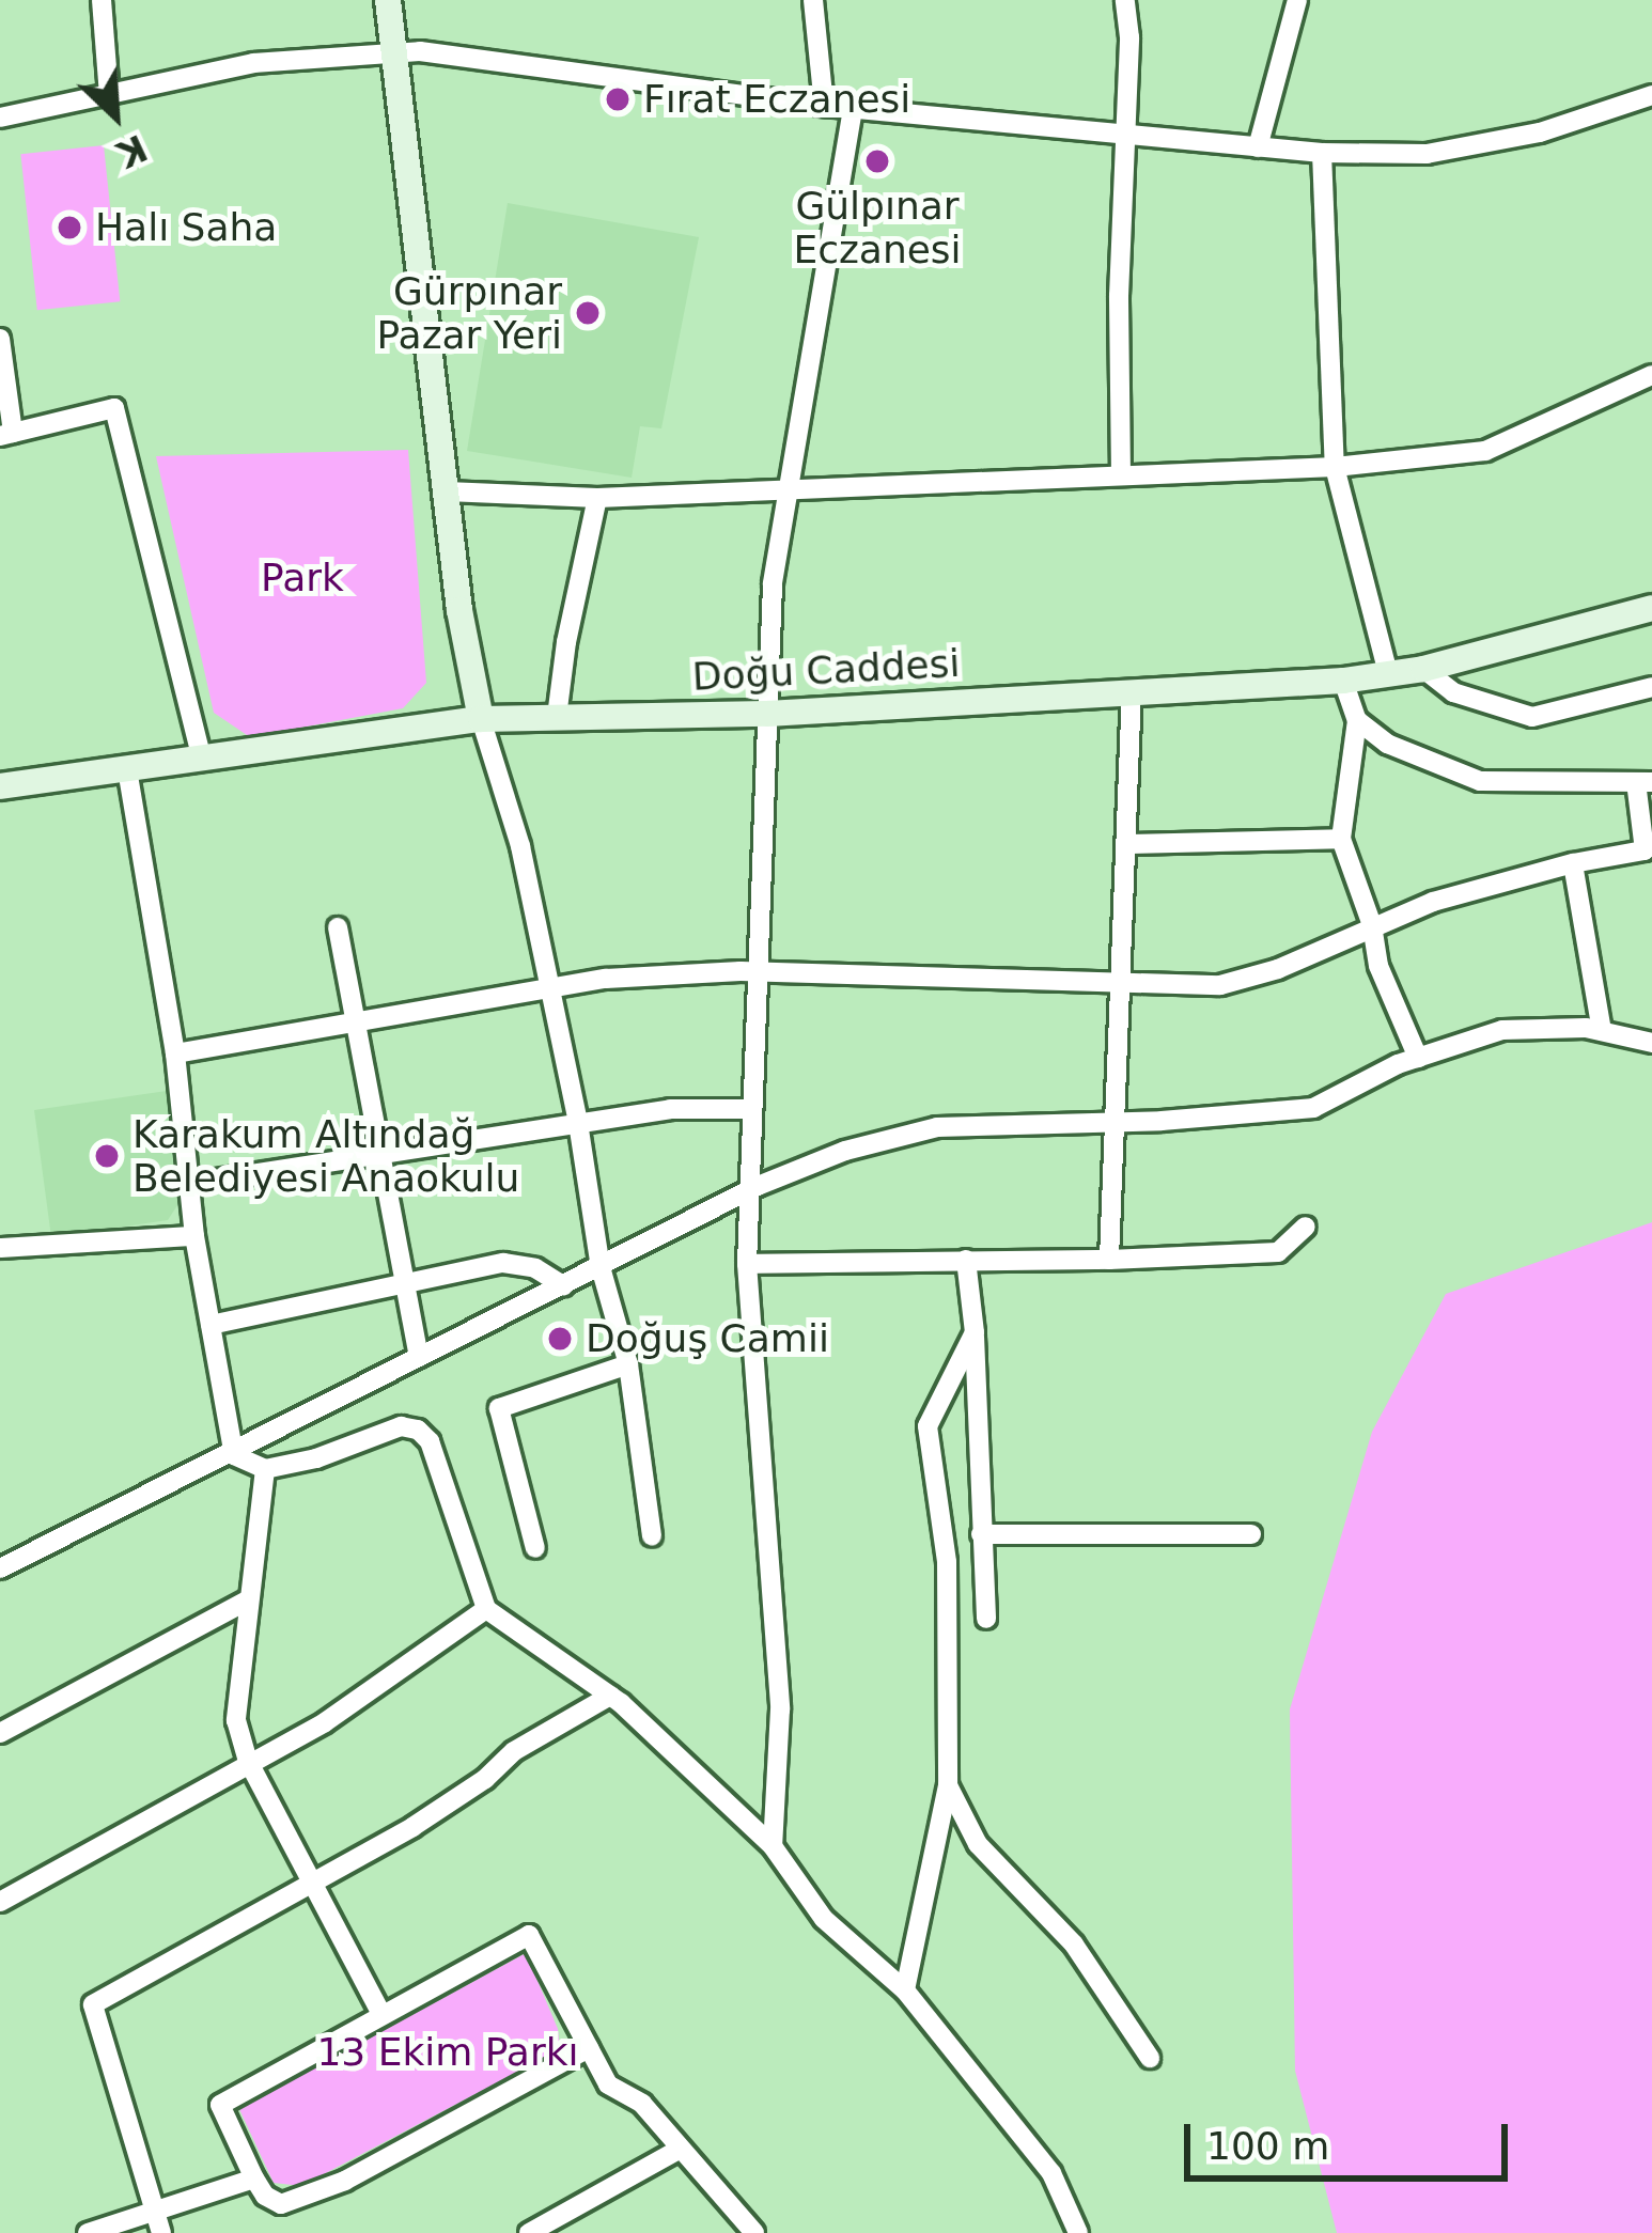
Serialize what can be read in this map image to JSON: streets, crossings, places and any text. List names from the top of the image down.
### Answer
{
  "streets": {
    "street": ["Doğu Caddesi"]
  },
  "parks": ["Park", "13 Ekim Parkı"],
  "places": [
    "Fırat Eczanesi",
    "Gülpınar Eczanesi",
    "Halı Saha",
    "Gürpınar Pazar Yeri",
    "Karakum Altındağ Belediyesi Anaokulu",
    "Doğuş Camii"
  ],
  "scale_bar": "100 m",
  "north": "bottom right"
}
